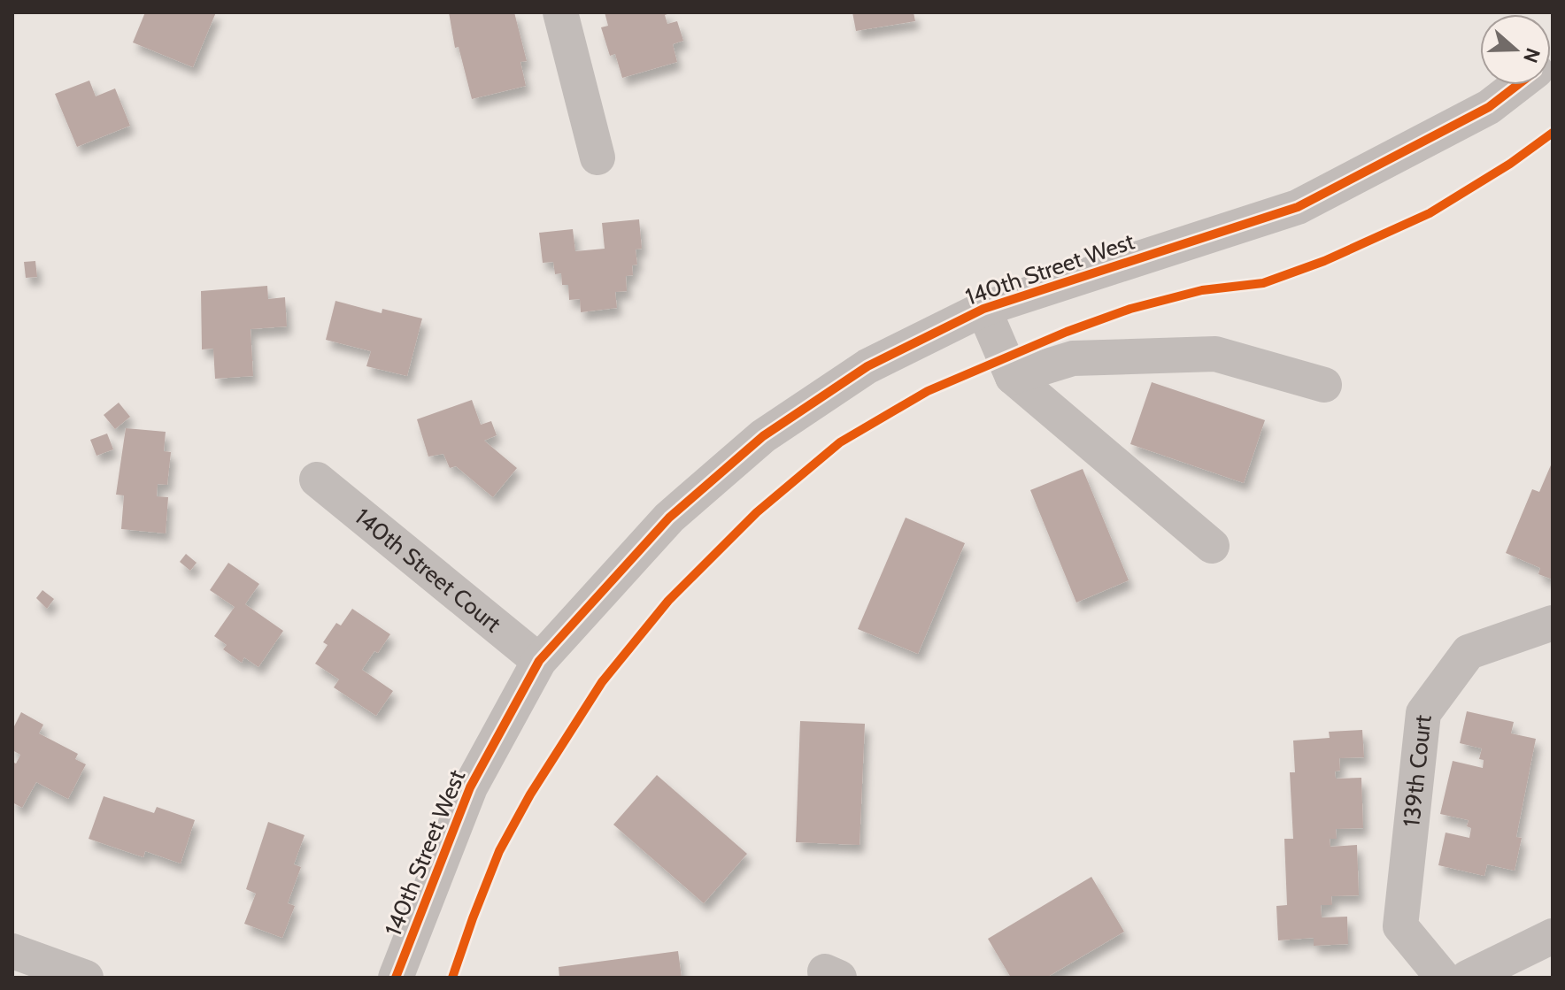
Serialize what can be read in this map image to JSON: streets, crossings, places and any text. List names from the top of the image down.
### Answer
{
  "streets": {
    "street": ["140th Street West", "140th Street Court", "139th Court"]
  },
  "crossings": [
    ["140th Street West", "140th Street Court"]
  ],
  "north": "right"
}
